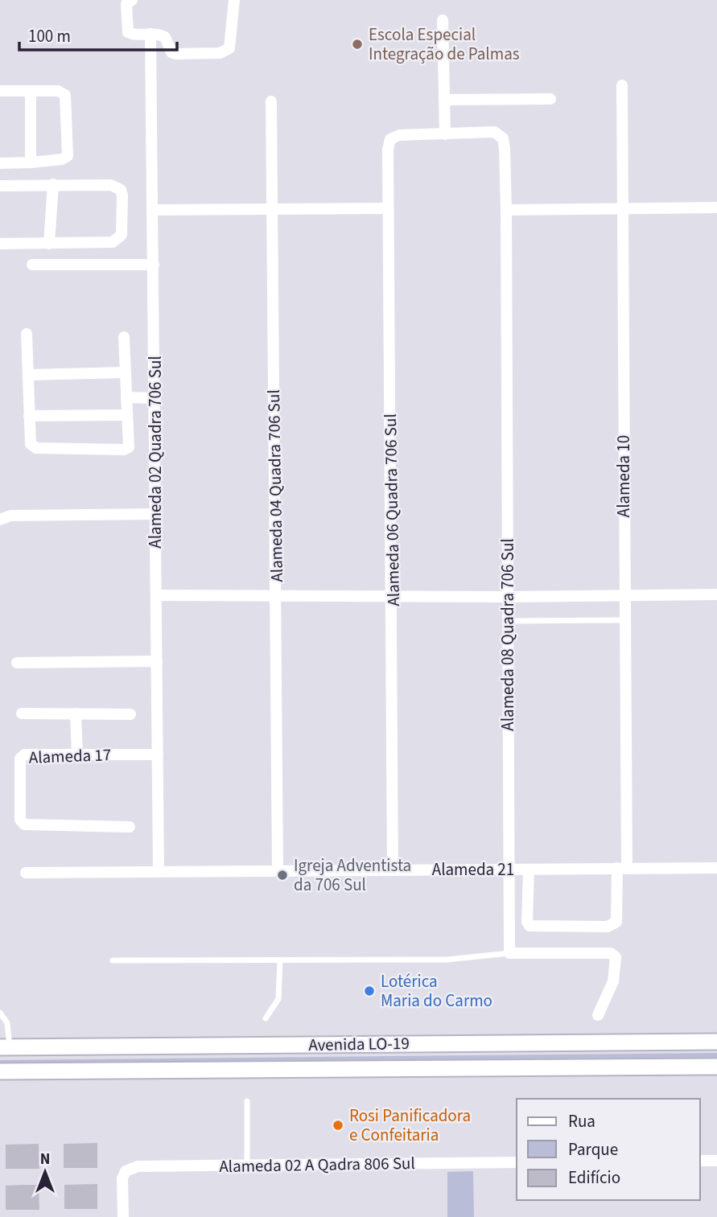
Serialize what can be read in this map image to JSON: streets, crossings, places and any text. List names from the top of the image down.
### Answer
{
  "streets": {
    "main road": ["Avenida LO-19"],
    "street": [
      "Alameda 02 Quadra 706 Sul",
      "Alameda 10",
      "Alameda 04 Quadra 706 Sul",
      "Alameda 06 Quadra 706 Sul",
      "Alameda 08 Quadra 706 Sul",
      "Alameda 17",
      "Alameda 21",
      "Alameda 02 A Qadra 806 Sul"
    ]
  },
  "crossings": [
    ["Alameda 02 Quadra 706 Sul", "Alameda 17"],
    ["Alameda 02 Quadra 706 Sul", "Alameda 21"],
    ["Alameda 10", "Alameda 21"],
    ["Alameda 04 Quadra 706 Sul", "Alameda 21"],
    ["Alameda 06 Quadra 706 Sul", "Alameda 08 Quadra 706 Sul"],
    ["Alameda 06 Quadra 706 Sul", "Alameda 21"],
    ["Alameda 08 Quadra 706 Sul", "Alameda 21"]
  ],
  "places": [
    "Escola Especial Integração de Palmas",
    "Igreja Adventista da 706 Sul",
    "Lotérica Maria do Carmo",
    "Rosi Panificadora e Confeitaria"
  ],
  "legend": ["Rua", "Parque", "Edifício"],
  "scale_bar": "100 m",
  "north": "top"
}
